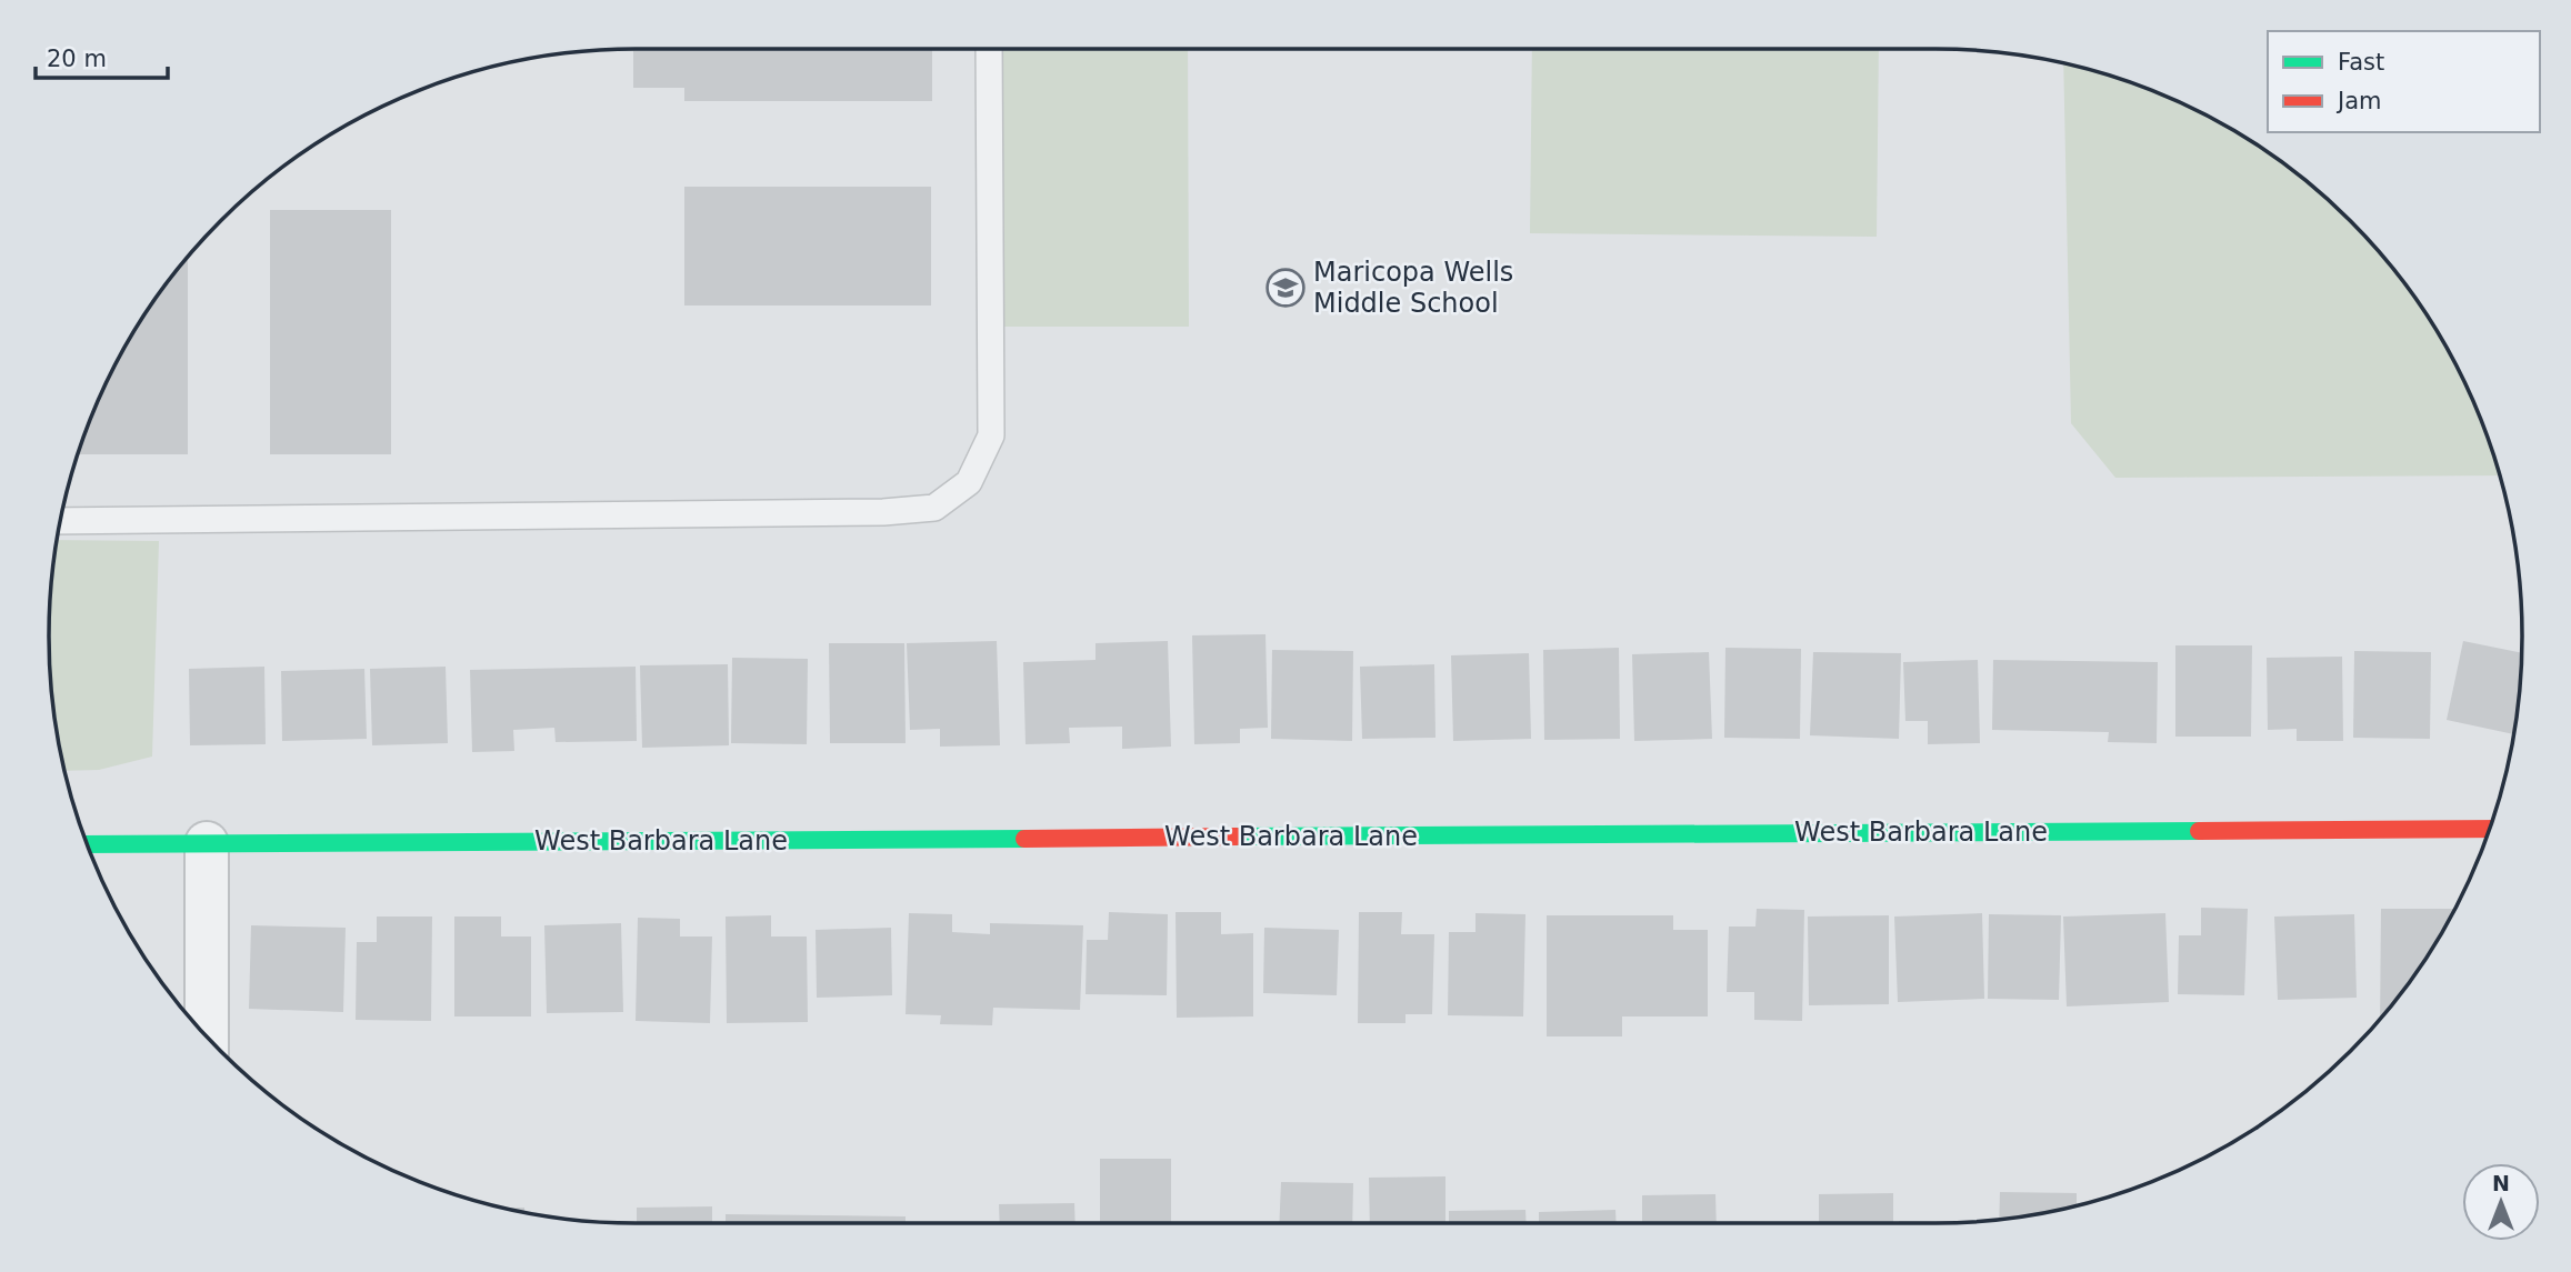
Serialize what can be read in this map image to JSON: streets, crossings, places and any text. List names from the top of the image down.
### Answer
{
  "streets": {
    "street": ["West Barbara Lane"]
  },
  "places": {
    "school or university": ["Maricopa Wells Middle School"]
  },
  "legend": ["Fast", "Jam"],
  "scale_bar": "20 m",
  "north": "top"
}
